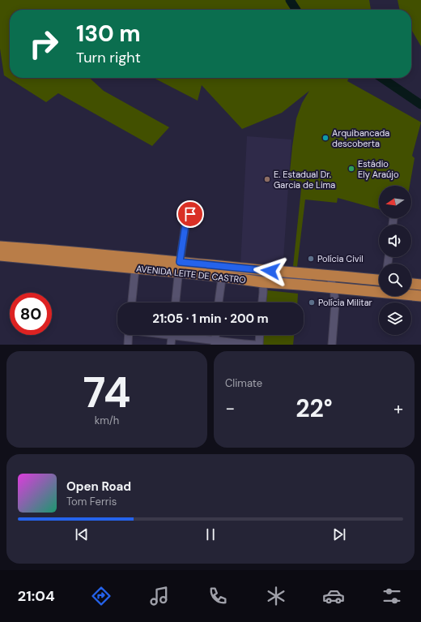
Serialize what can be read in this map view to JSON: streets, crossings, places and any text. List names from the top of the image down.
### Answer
{
  "streets": {
    "highway": ["AVENIDA LEITE DE CASTRO"]
  },
  "places": [
    "Arquibancada descoberta",
    "Estádio Ely Araújo",
    "E. Estadual Dr. Garcia de Lima",
    "Polícia Civil",
    "Polícia Militar"
  ],
  "north": "left",
  "page": {
    "turn": ["130 m", "Turn right"],
    "limit": "80",
    "trip": "21:05 · 1 min · 200 m",
    "tile": [
      ["74", "km/h"],
      "Climate"
    ],
    "heat": ["−", "22°", "+"],
    "song": ["Open Road", "Tom Ferris"],
    "tabs": "21:04"
  }
}
